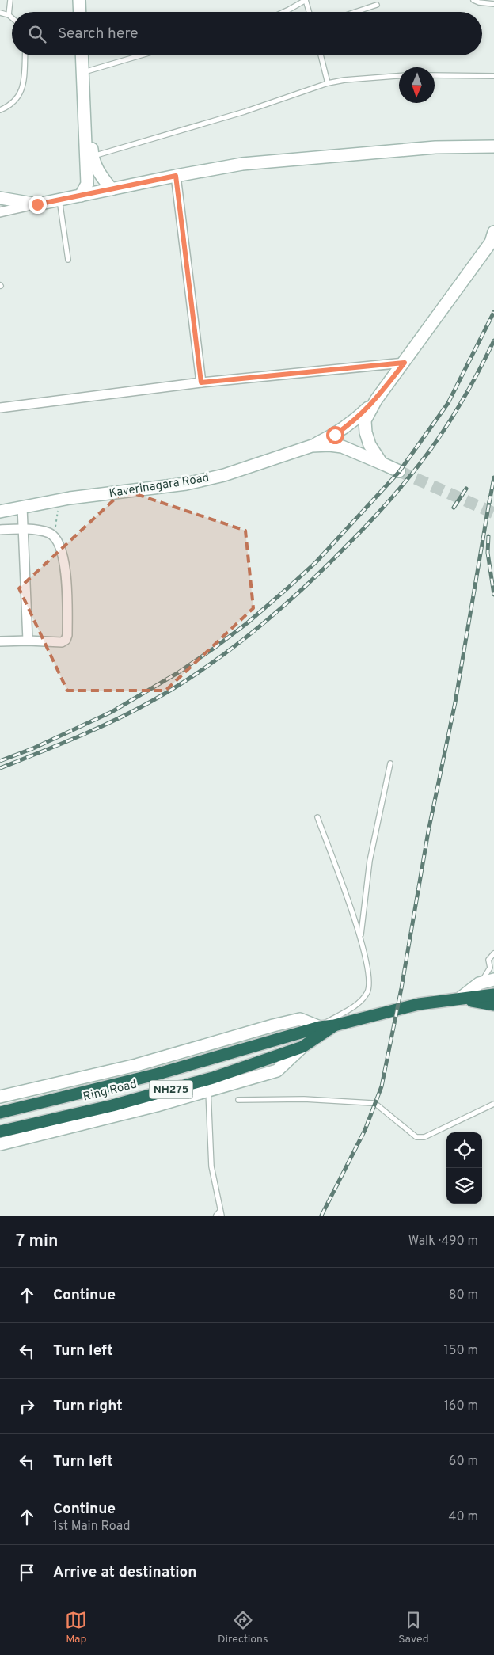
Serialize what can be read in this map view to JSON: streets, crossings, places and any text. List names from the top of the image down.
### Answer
{
  "streets": {
    "highway": ["NH275", "Ring Road"],
    "street": ["Kaverinagara Road"]
  },
  "north": "bottom",
  "page": {
    "search": "Search here",
    "heading": ["7 min", "Walk · 490 m"],
    "list": [
      ["Continue", "80 m"],
      ["Turn left", "150 m"],
      ["Turn right", "160 m"],
      ["Turn left", "60 m"],
      ["Continue", "1st Main Road", "40 m"],
      "Arrive at destination"
    ],
    "nav": ["Map", "Directions", "Saved"]
  }
}
